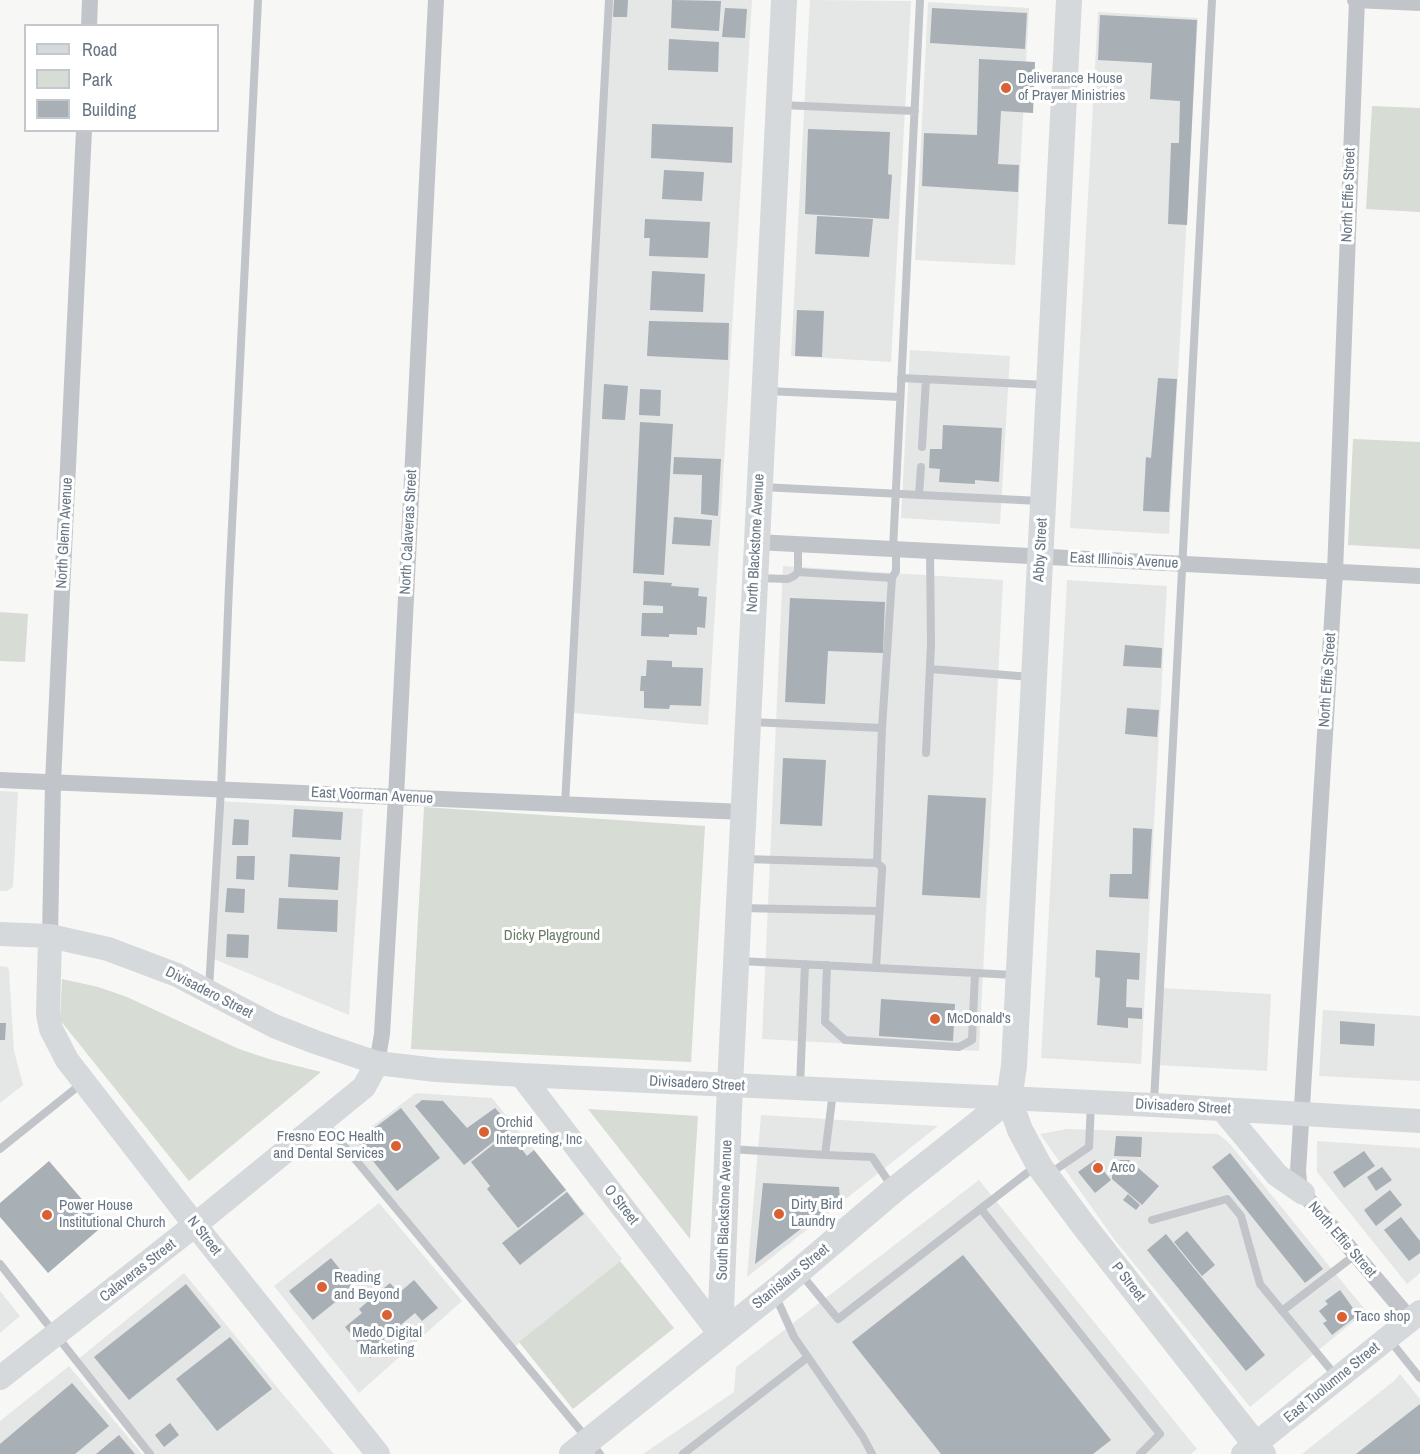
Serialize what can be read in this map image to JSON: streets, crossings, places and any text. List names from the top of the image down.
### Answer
{
  "streets": {
    "main road": [
      "North Blackstone Avenue",
      "Abby Street",
      "South Blackstone Avenue",
      "Stanislaus Street",
      "P Street"
    ],
    "street": [
      "North Effie Street",
      "North Calaveras Street",
      "North Glenn Avenue",
      "East Illinois Avenue",
      "East Voorman Avenue",
      "Divisadero Street",
      "O Street",
      "N Street",
      "Calaveras Street",
      "East Tuolumne Street"
    ]
  },
  "crossings": [
    ["North Effie Street", "East Illinois Avenue"],
    ["North Effie Street", "Divisadero Street"],
    ["North Effie Street", "East Tuolumne Street"],
    ["North Calaveras Street", "East Voorman Avenue"],
    ["North Calaveras Street", "Divisadero Street"],
    ["North Calaveras Street", "Calaveras Street"],
    ["North Glenn Avenue", "East Voorman Avenue"],
    ["North Glenn Avenue", "Divisadero Street"],
    ["North Glenn Avenue", "N Street"],
    ["North Blackstone Avenue", "East Illinois Avenue"],
    ["North Blackstone Avenue", "East Voorman Avenue"],
    ["North Blackstone Avenue", "Divisadero Street"],
    ["North Blackstone Avenue", "South Blackstone Avenue"],
    ["Abby Street", "East Illinois Avenue"],
    ["Abby Street", "Divisadero Street"],
    ["Abby Street", "Stanislaus Street"],
    ["Abby Street", "P Street"],
    ["Divisadero Street", "O Street"],
    ["Divisadero Street", "South Blackstone Avenue"],
    ["Divisadero Street", "N Street"],
    ["Divisadero Street", "Calaveras Street"],
    ["Divisadero Street", "Stanislaus Street"],
    ["Divisadero Street", "P Street"],
    ["O Street", "South Blackstone Avenue"],
    ["O Street", "Stanislaus Street"],
    ["South Blackstone Avenue", "Stanislaus Street"],
    ["N Street", "Calaveras Street"],
    ["Stanislaus Street", "P Street"],
    ["P Street", "East Tuolumne Street"]
  ],
  "parks": ["Dicky Playground"],
  "places": [
    "Deliverance House of Prayer Ministries",
    "McDonald's",
    "Orchid Interpreting, Inc",
    "Fresno EOC Health and Dental Services",
    "Arco",
    "Dirty Bird Laundry",
    "Power House Institutional Church",
    "Reading and Beyond",
    "Medo Digital Marketing",
    "Taco shop"
  ],
  "legend": ["Road", "Park", "Building"]
}
